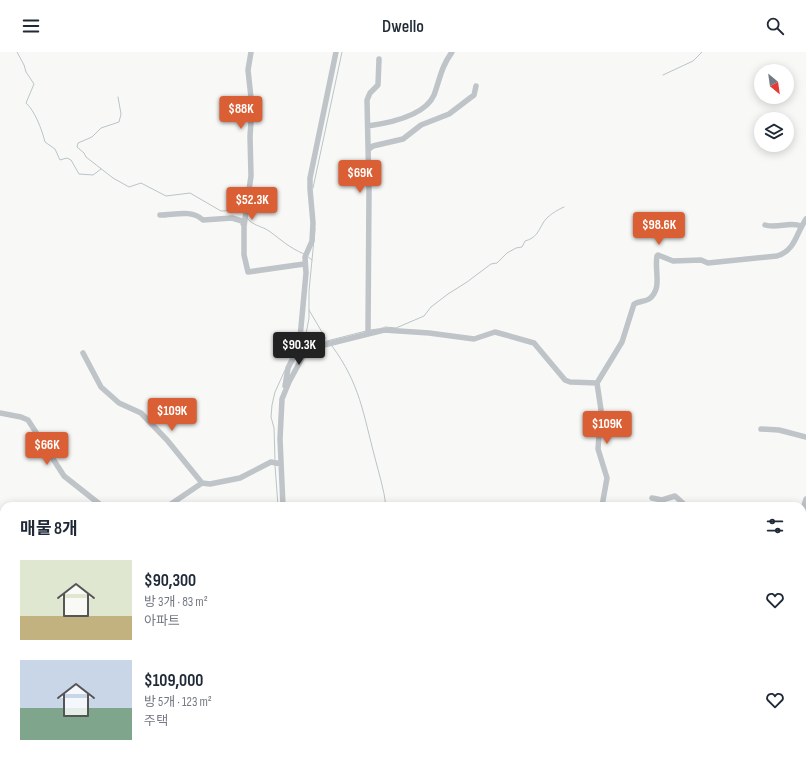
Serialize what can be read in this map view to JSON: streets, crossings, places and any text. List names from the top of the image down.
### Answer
{
  "north": "bottom right",
  "page": {
    "header": "Dwello",
    "price": [
      "$88K",
      "$69K",
      "$52.3K",
      "$98.6K",
      "$90.3K",
      "$109K",
      "$109K",
      "$66K"
    ],
    "heading": "매물 8개",
    "list": [
      {
        "name": "$90,300",
        "note": "방 3개 · 83 m² · 아파트"
      },
      {
        "name": "$109,000",
        "note": "방 5개 · 123 m² · 주택"
      }
    ]
  }
}
